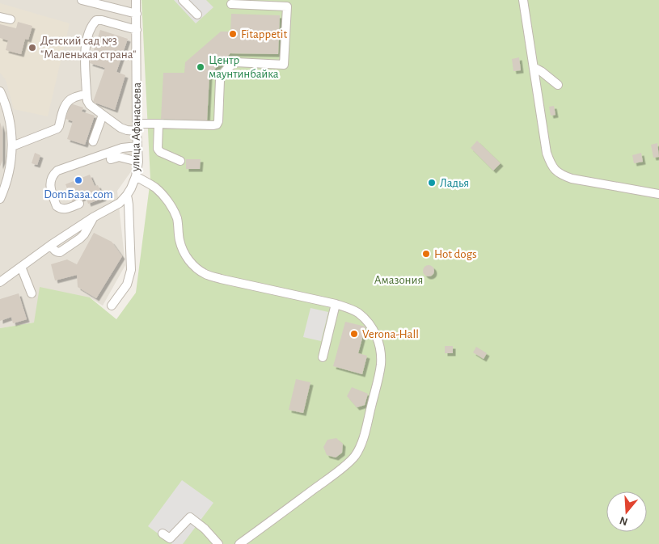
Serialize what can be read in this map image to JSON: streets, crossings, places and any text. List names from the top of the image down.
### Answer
{
  "streets": {
    "street": ["улица Афанасьева"]
  },
  "parks": ["Амазония"],
  "places": [
    "Fitappetit",
    "Детский сад №3 \"Маленькая страна\"",
    "Центр маунтинбайка",
    "DomБаза.com",
    "Ладья",
    "Hot dogs",
    "Verona-Hall"
  ],
  "north": "bottom"
}
